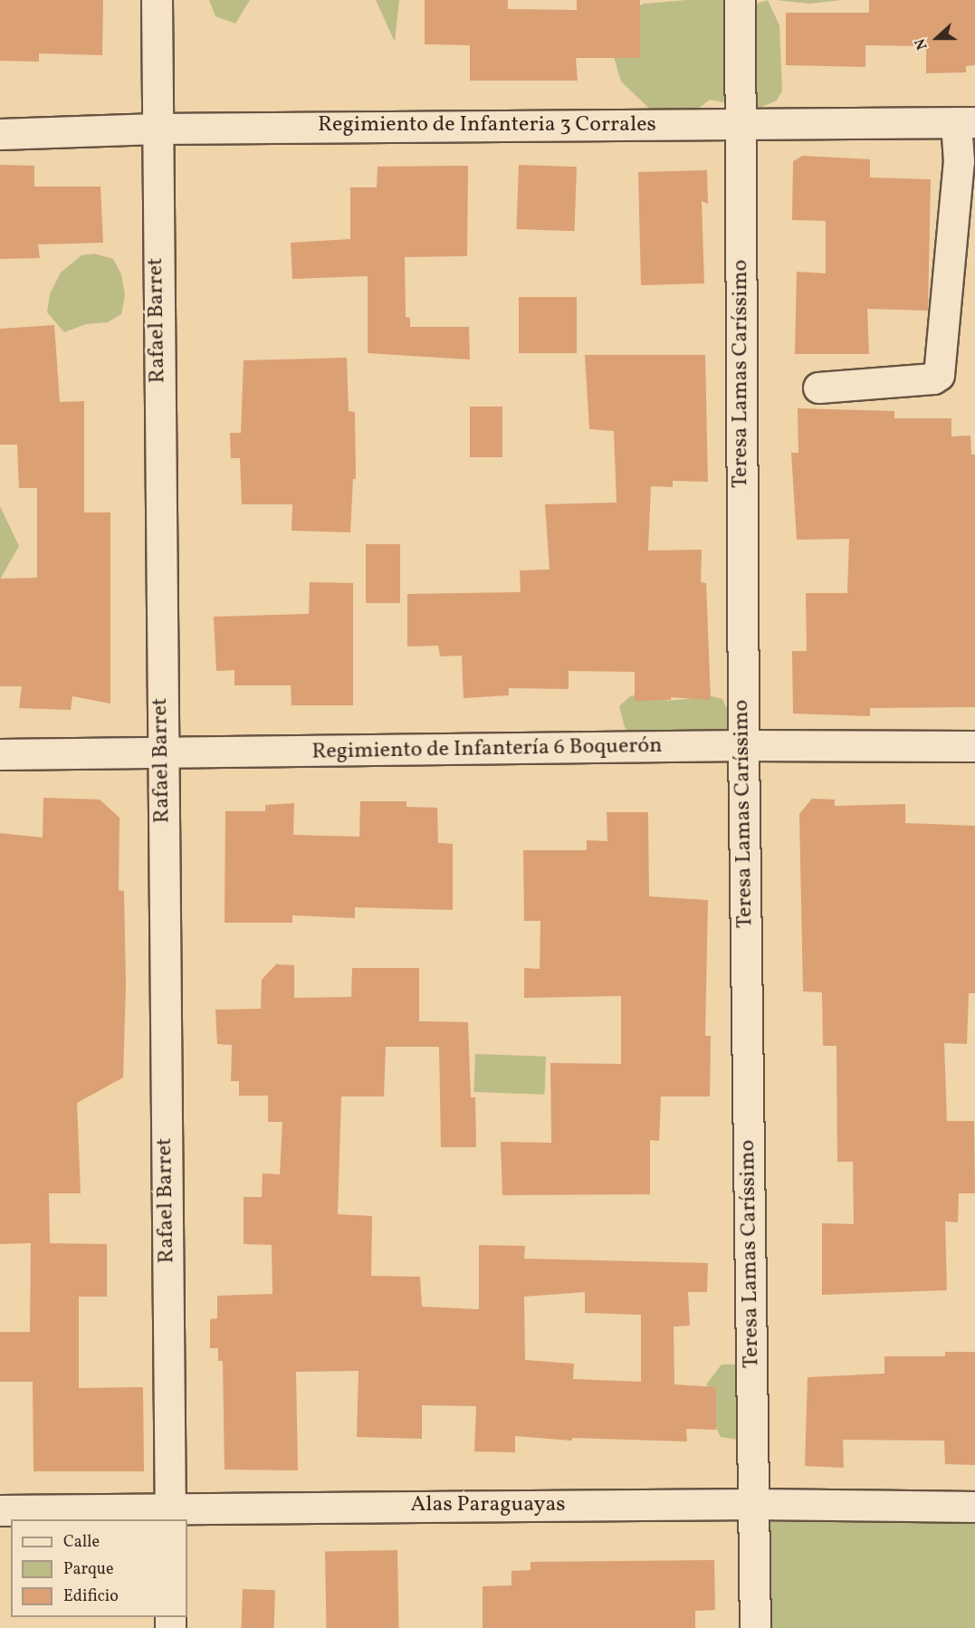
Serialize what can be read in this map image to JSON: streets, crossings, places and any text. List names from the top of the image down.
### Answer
{
  "streets": {
    "street": [
      "Regimiento de Infanteria 3 Corrales",
      "Rafael Barret",
      "Teresa Lamas Caríssimo",
      "Regimiento de Infantería 6 Boquerón",
      "Alas Paraguayas"
    ]
  },
  "crossings": [
    ["Regimiento de Infanteria 3 Corrales", "Rafael Barret"],
    ["Regimiento de Infanteria 3 Corrales", "Teresa Lamas Caríssimo"],
    ["Rafael Barret", "Regimiento de Infantería 6 Boquerón"],
    ["Rafael Barret", "Alas Paraguayas"],
    ["Teresa Lamas Caríssimo", "Regimiento de Infantería 6 Boquerón"],
    ["Teresa Lamas Caríssimo", "Alas Paraguayas"]
  ],
  "legend": ["Calle", "Parque", "Edificio"],
  "north": "left"
}
